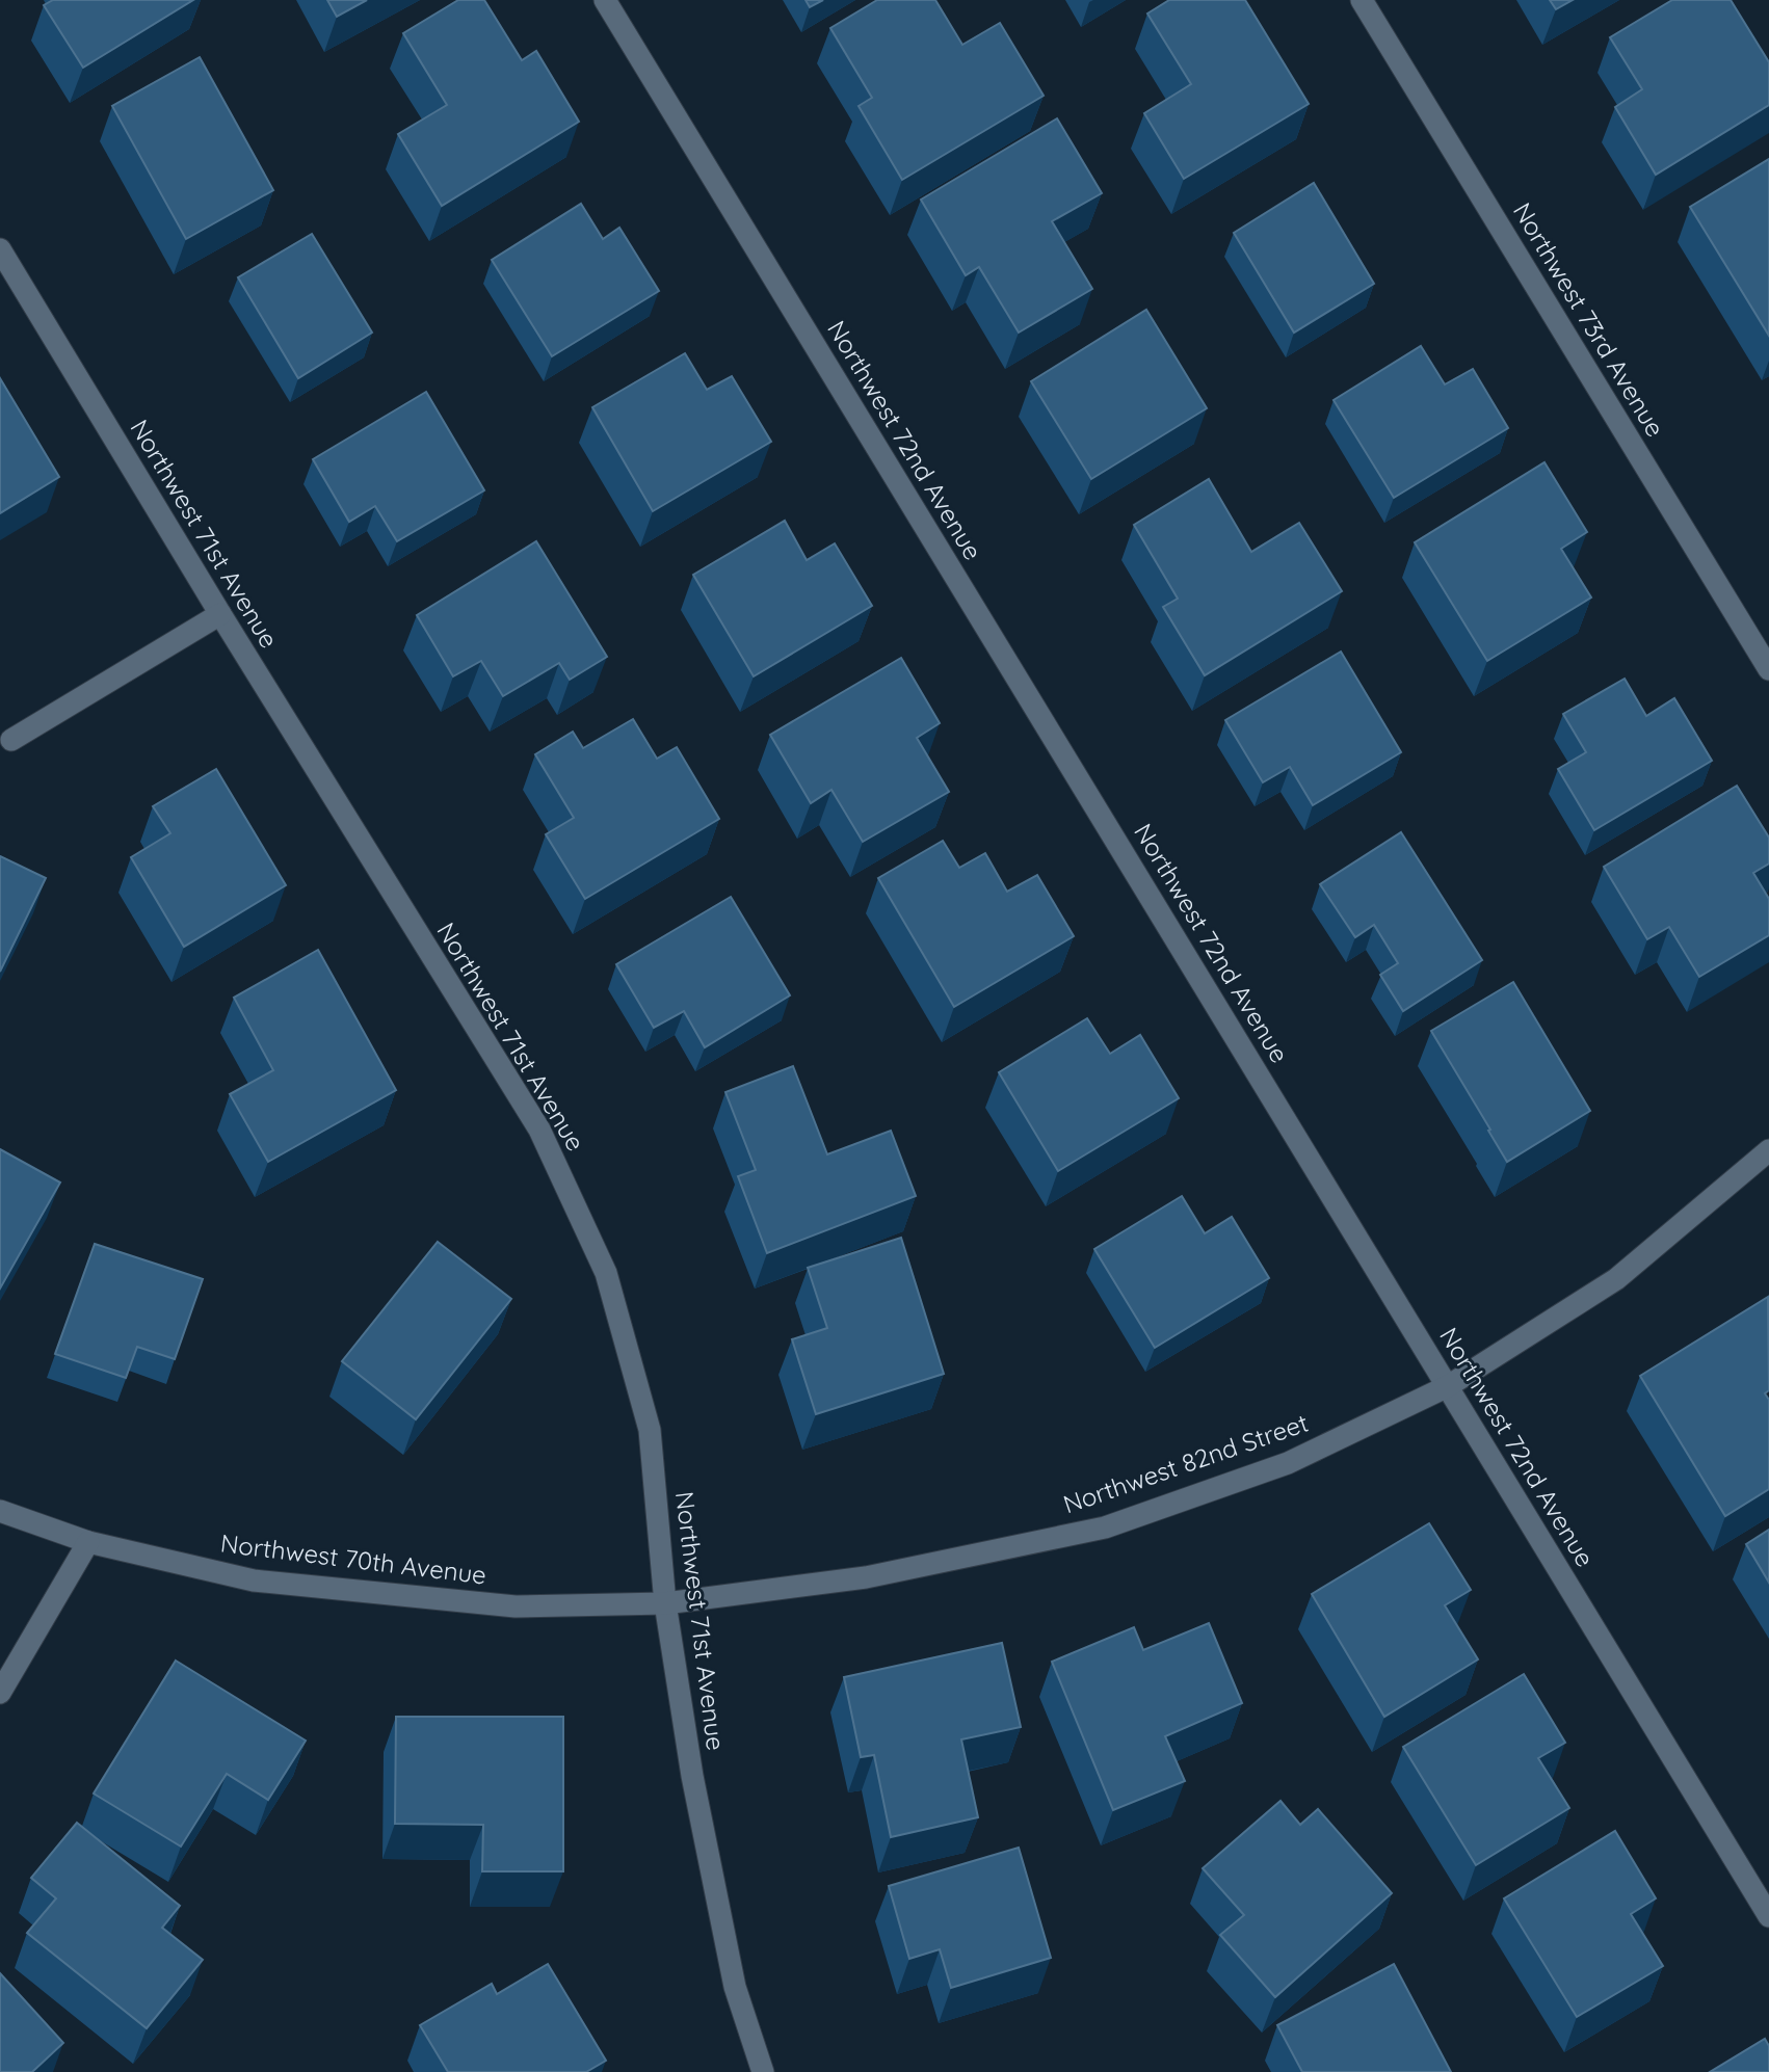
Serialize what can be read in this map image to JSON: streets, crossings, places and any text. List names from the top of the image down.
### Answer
{
  "streets": {
    "street": [
      "Northwest 73rd Avenue",
      "Northwest 72nd Avenue",
      "Northwest 71st Avenue",
      "Northwest 82nd Street",
      "Northwest 70th Avenue"
    ]
  },
  "crossings": [
    ["Northwest 72nd Avenue", "Northwest 82nd Street"],
    ["Northwest 71st Avenue", "Northwest 82nd Street"],
    ["Northwest 71st Avenue", "Northwest 70th Avenue"],
    ["Northwest 82nd Street", "Northwest 70th Avenue"]
  ]
}
